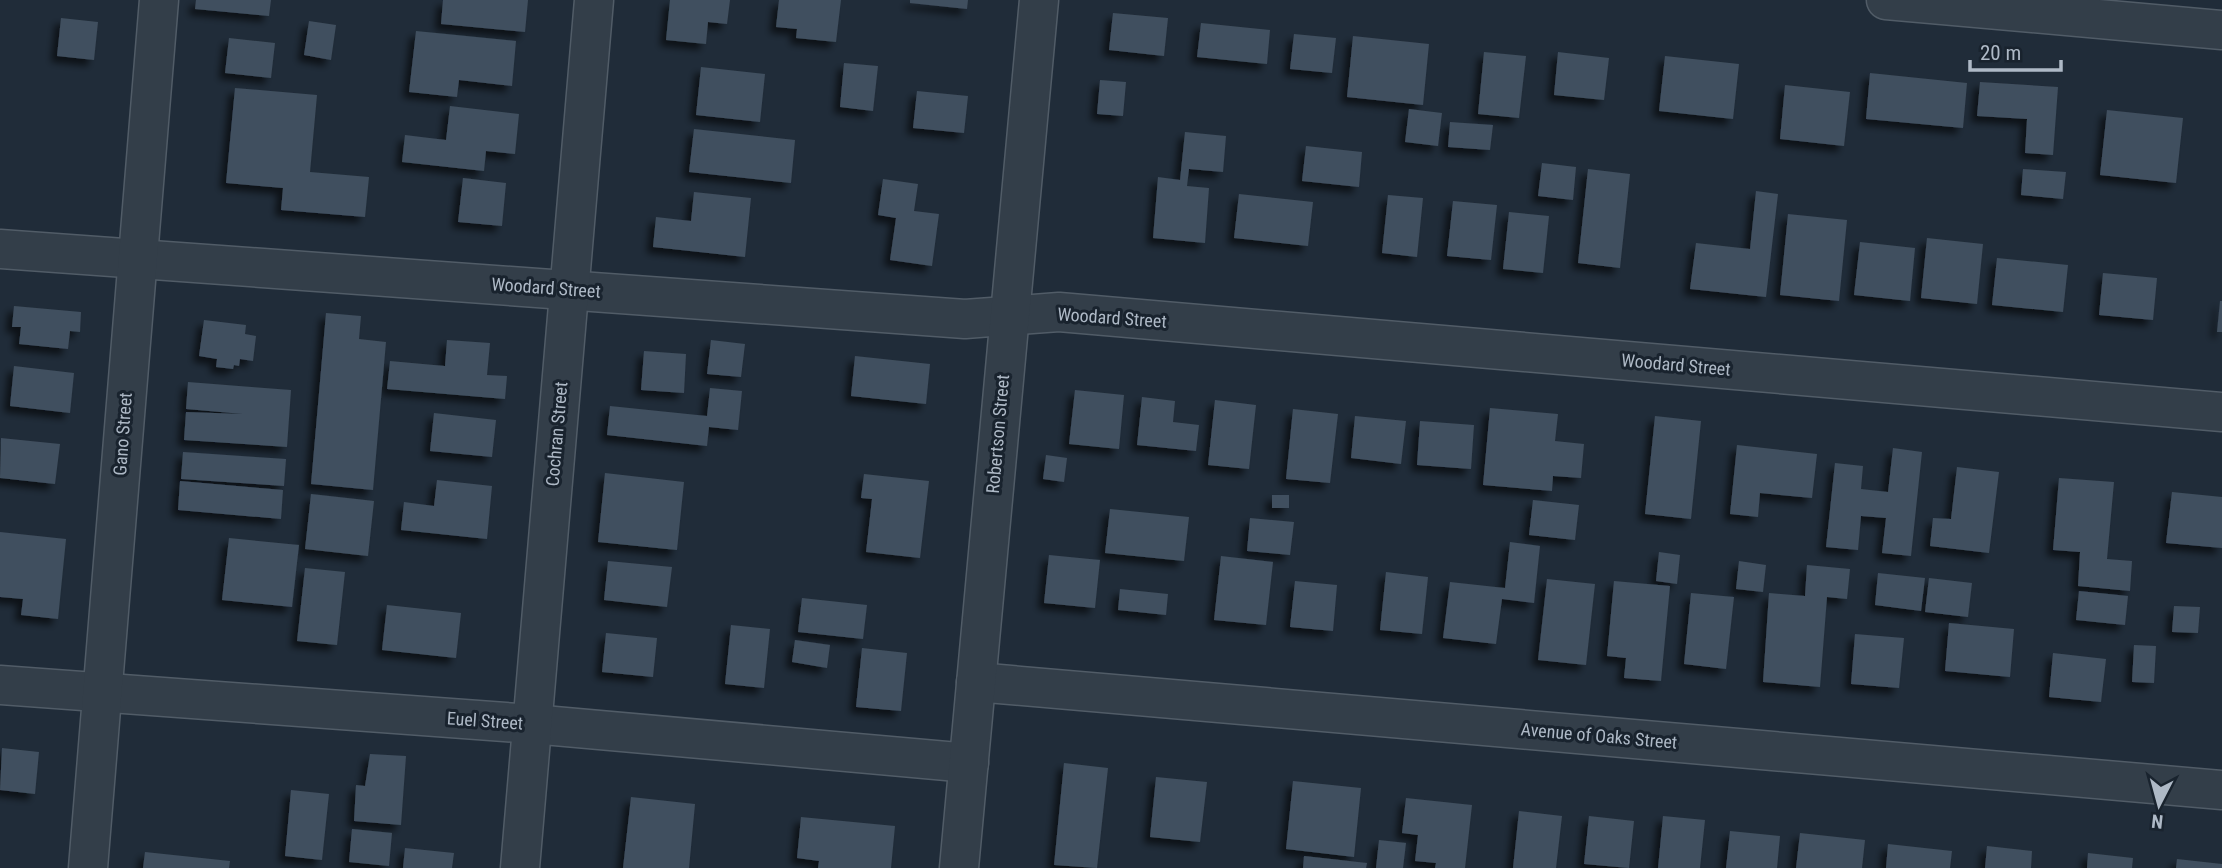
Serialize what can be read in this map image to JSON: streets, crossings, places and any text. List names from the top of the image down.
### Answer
{
  "streets": {
    "street": [
      "Woodard Street",
      "Gano Street",
      "Cochran Street",
      "Robertson Street",
      "Euel Street",
      "Avenue of Oaks Street"
    ]
  },
  "crossings": [
    ["Woodard Street", "Gano Street"],
    ["Woodard Street", "Cochran Street"],
    ["Woodard Street", "Robertson Street"],
    ["Gano Street", "Euel Street"],
    ["Cochran Street", "Euel Street"],
    ["Robertson Street", "Euel Street"],
    ["Robertson Street", "Avenue of Oaks Street"]
  ],
  "scale_bar": "20 m",
  "north": "bottom"
}
